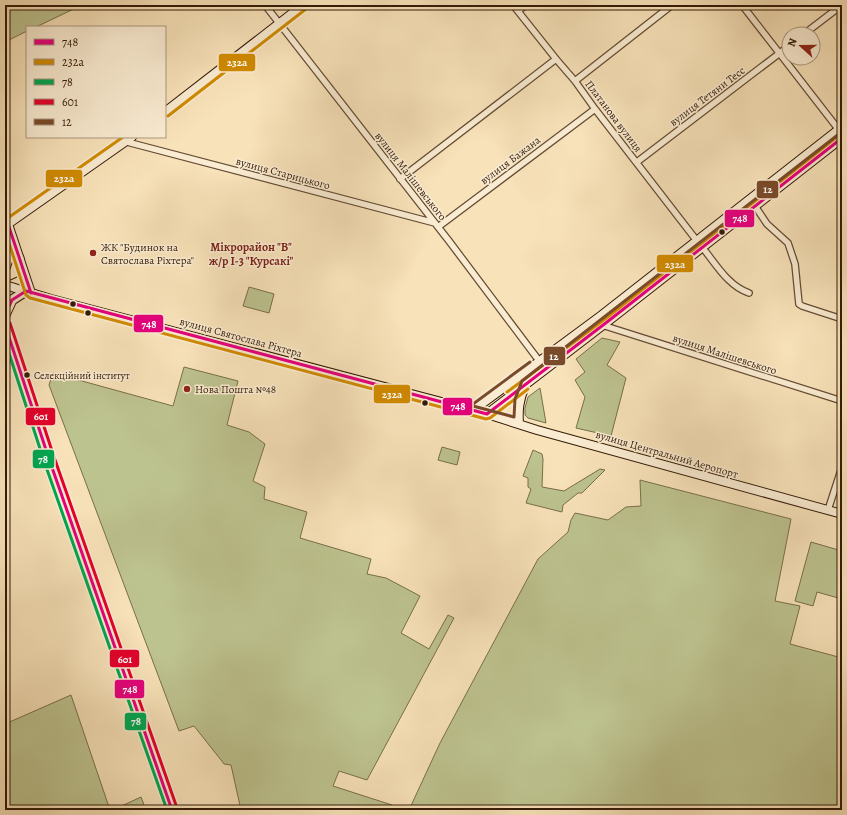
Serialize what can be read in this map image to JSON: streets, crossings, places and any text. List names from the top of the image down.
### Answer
{
  "streets": {
    "main road": ["вулиця Святослава Ріхтера", "вулиця Центральний Аеропорт"],
    "street": [
      "вулиця Тетяни Тесс",
      "Платанова вулиця",
      "вулиця Бажана",
      "вулиця Старицького",
      "вулиця Малішевського"
    ]
  },
  "crossings": [
    ["вулиця Тетяни Тесс", "Платанова вулиця"],
    ["Платанова вулиця", "вулиця Бажана"],
    ["вулиця Бажана", "вулиця Старицького"],
    ["вулиця Бажана", "вулиця Малішевського"],
    ["вулиця Старицького", "вулиця Малішевського"],
    ["вулиця Святослава Ріхтера", "вулиця Центральний Аеропорт"]
  ],
  "districts": ["Мікрорайон \"В\" ж/р I-3 \"Курсакі\""],
  "places": ["ЖК \"Будинок на Святослава Ріхтера\"", "Селекційний інститут", "Нова Пошта №48"],
  "lines": [
    "transit line 232а",
    "transit line 12",
    "transit line 748",
    "transit line 601",
    "transit line 78"
  ],
  "legend": [
    "748",
    "232а",
    "78",
    "601",
    "12"
  ],
  "north": "left"
}
